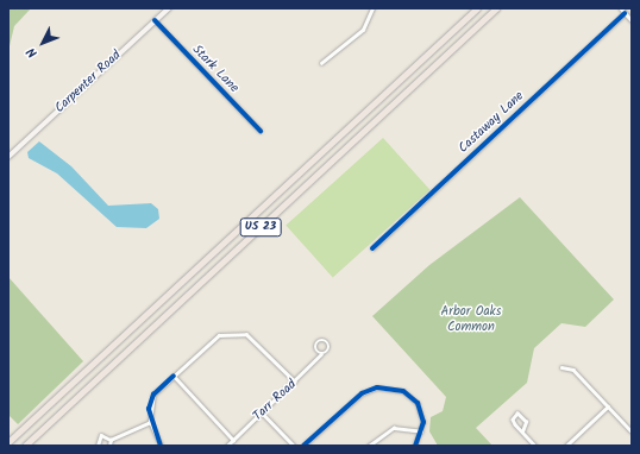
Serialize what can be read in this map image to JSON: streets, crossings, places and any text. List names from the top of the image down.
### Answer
{
  "streets": {
    "highway": ["US 23"],
    "main road": ["Carpenter Road"],
    "street": ["Stark Lane", "Castaway Lane", "Tarr Road"]
  },
  "crossings": [
    ["Stark Lane", "Carpenter Road"]
  ],
  "parks": ["Arbor Oaks Common"],
  "north": "bottom left"
}
